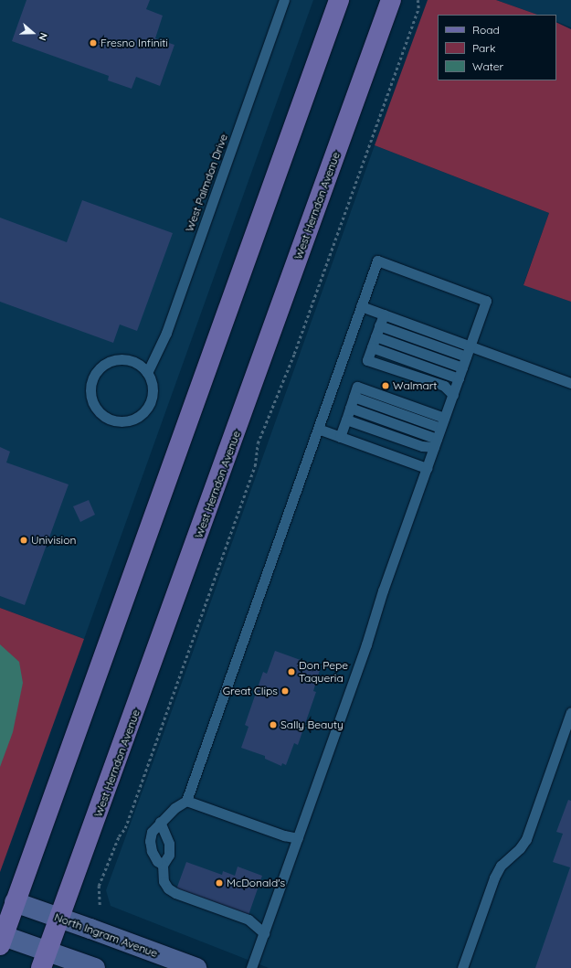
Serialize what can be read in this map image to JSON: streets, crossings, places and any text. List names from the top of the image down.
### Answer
{
  "streets": {
    "main road": ["West Herndon Avenue"],
    "street": ["North Ingram Avenue"],
    "lane": ["West Palmdon Drive"]
  },
  "crossings": [
    ["West Herndon Avenue", "North Ingram Avenue"]
  ],
  "places": [
    "Fresno Infiniti",
    "Walmart",
    "Univision",
    "Don Pepe Taqueria",
    "Great Clips",
    "Sally Beauty",
    "McDonald's"
  ],
  "legend": ["Road", "Park", "Water"],
  "north": "right"
}
